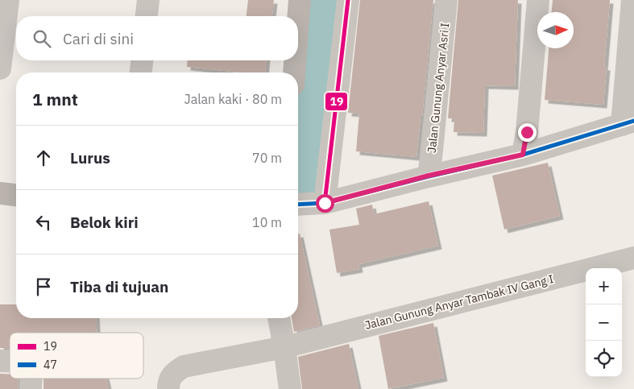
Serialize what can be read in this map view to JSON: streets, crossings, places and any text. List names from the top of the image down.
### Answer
{
  "streets": {
    "street": ["Jalan Gunung Anyar Asri I", "Jalan Gunung Anyar Tambak IV Gang I"]
  },
  "lines": ["transit line 19", "transit line 47"],
  "legend": ["19", "47"],
  "north": "right",
  "page": {
    "search": "Cari di sini",
    "heading": ["1 mnt", "Jalan kaki · 80 m"],
    "list": [
      ["Lurus", "70 m"],
      ["Belok kiri", "10 m"],
      "Tiba di tujuan"
    ],
    "map_buttons": ["+", "−"]
  }
}
